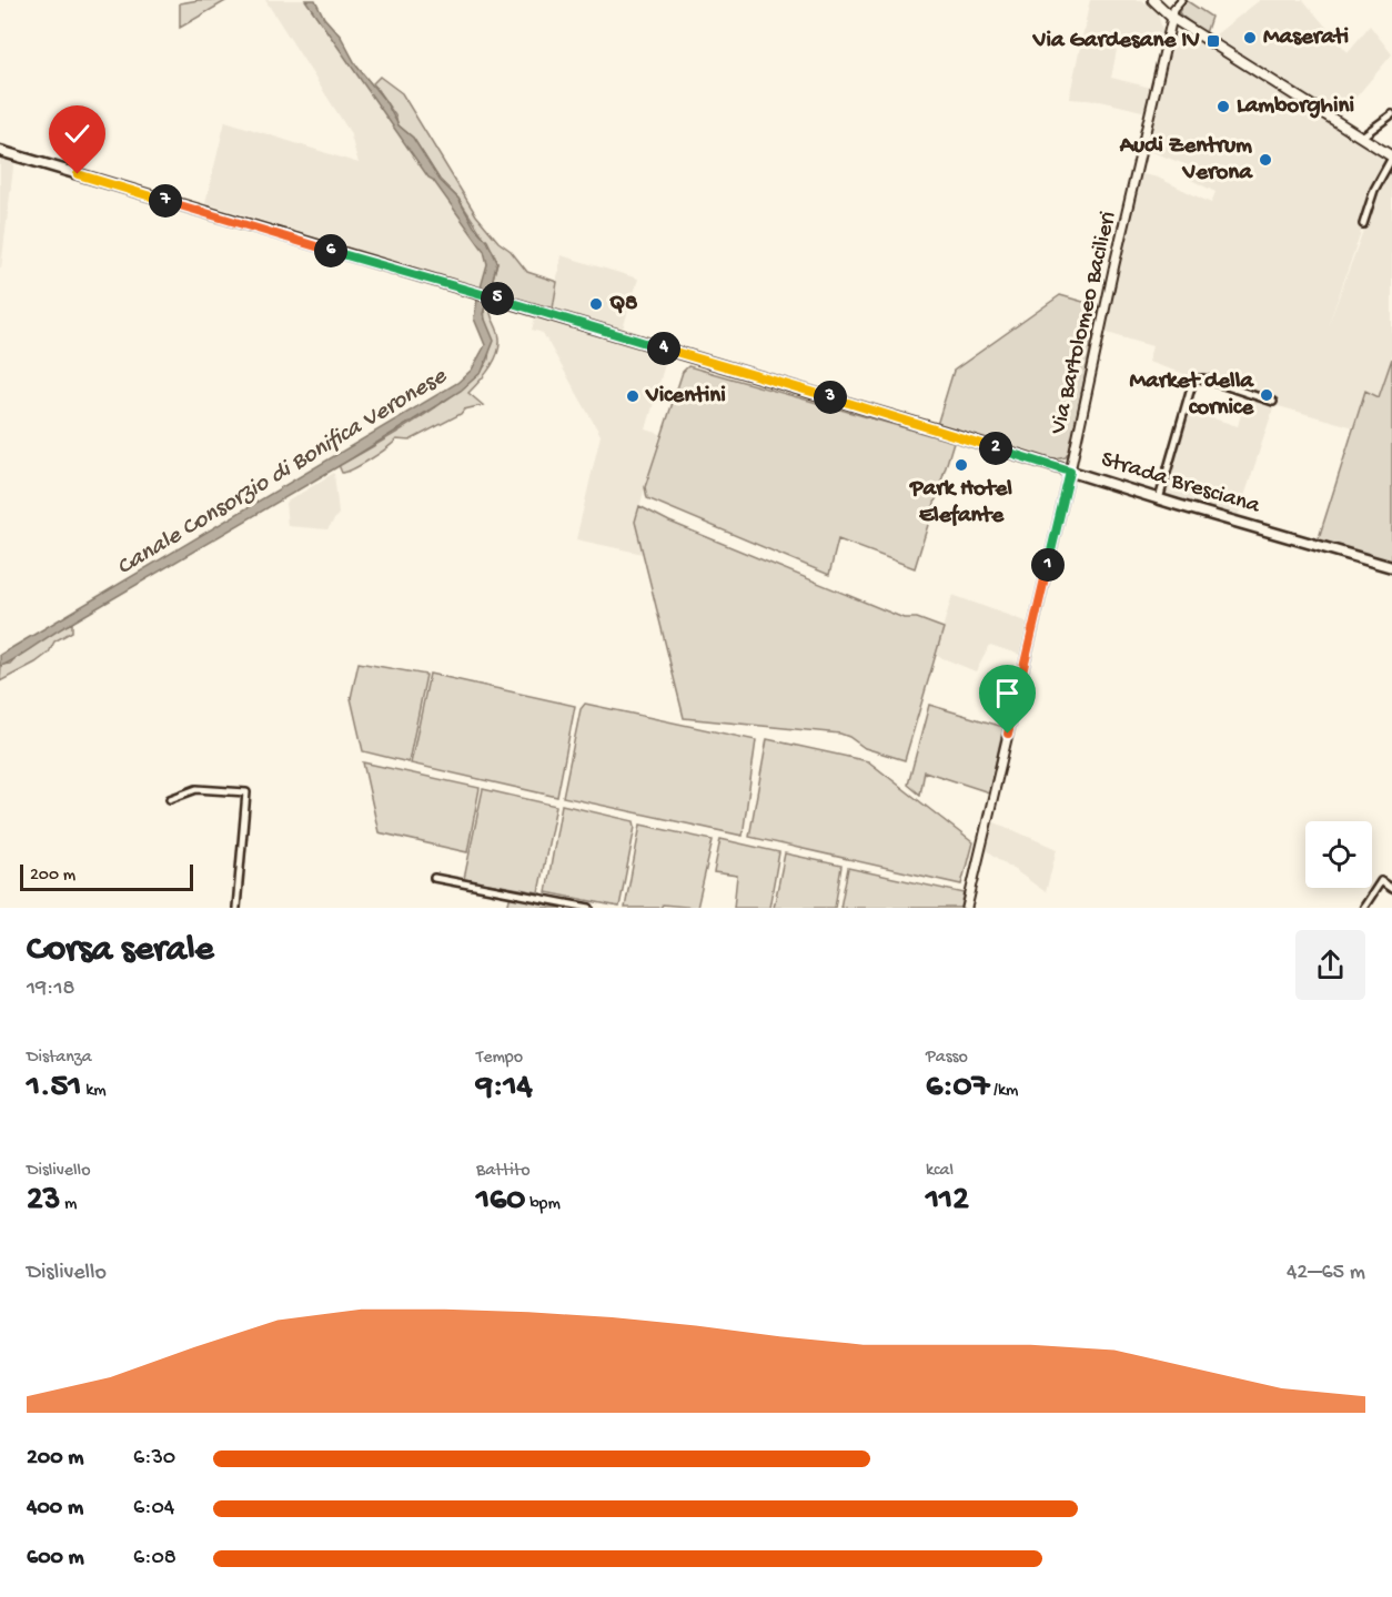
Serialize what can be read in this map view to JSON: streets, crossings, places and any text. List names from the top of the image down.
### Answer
{
  "streets": {
    "main road": ["Strada Bresciana"],
    "street": ["Via Bartolomeo Bacilieri"]
  },
  "crossings": [
    ["Via Bartolomeo Bacilieri", "Strada Bresciana"]
  ],
  "water": ["Canale Consorzio di Bonifica Veronese"],
  "places": {
    "other": [
      "Maserati",
      "Lamborghini",
      "Audi Zentrum Verona",
      "Q8",
      "Market della cornice",
      "Vicentini",
      "Park Hotel Elefante"
    ],
    "transit": ["Via Gardesane IV"]
  },
  "scale_bar": "200 m",
  "page": {
    "pins": [
      "7",
      "6",
      "5",
      "4",
      "3",
      "2",
      "1"
    ],
    "scale": "200 m",
    "heading": ["Corsa serale", "19:18"],
    "stats": [
      ["Distanza", "1.51 km"],
      ["Tempo", "9:14"],
      ["Passo", "6:07 /km"],
      ["Dislivello", "23 m"],
      ["Battito", "160 bpm"],
      ["kcal", "112"]
    ],
    "chart": ["Dislivello", "42–65 m"],
    "list": [
      {
        "name": "200 m",
        "note": "6:30"
      },
      {
        "name": "400 m",
        "note": "6:04"
      },
      {
        "name": "600 m",
        "note": "6:08"
      }
    ]
  }
}
